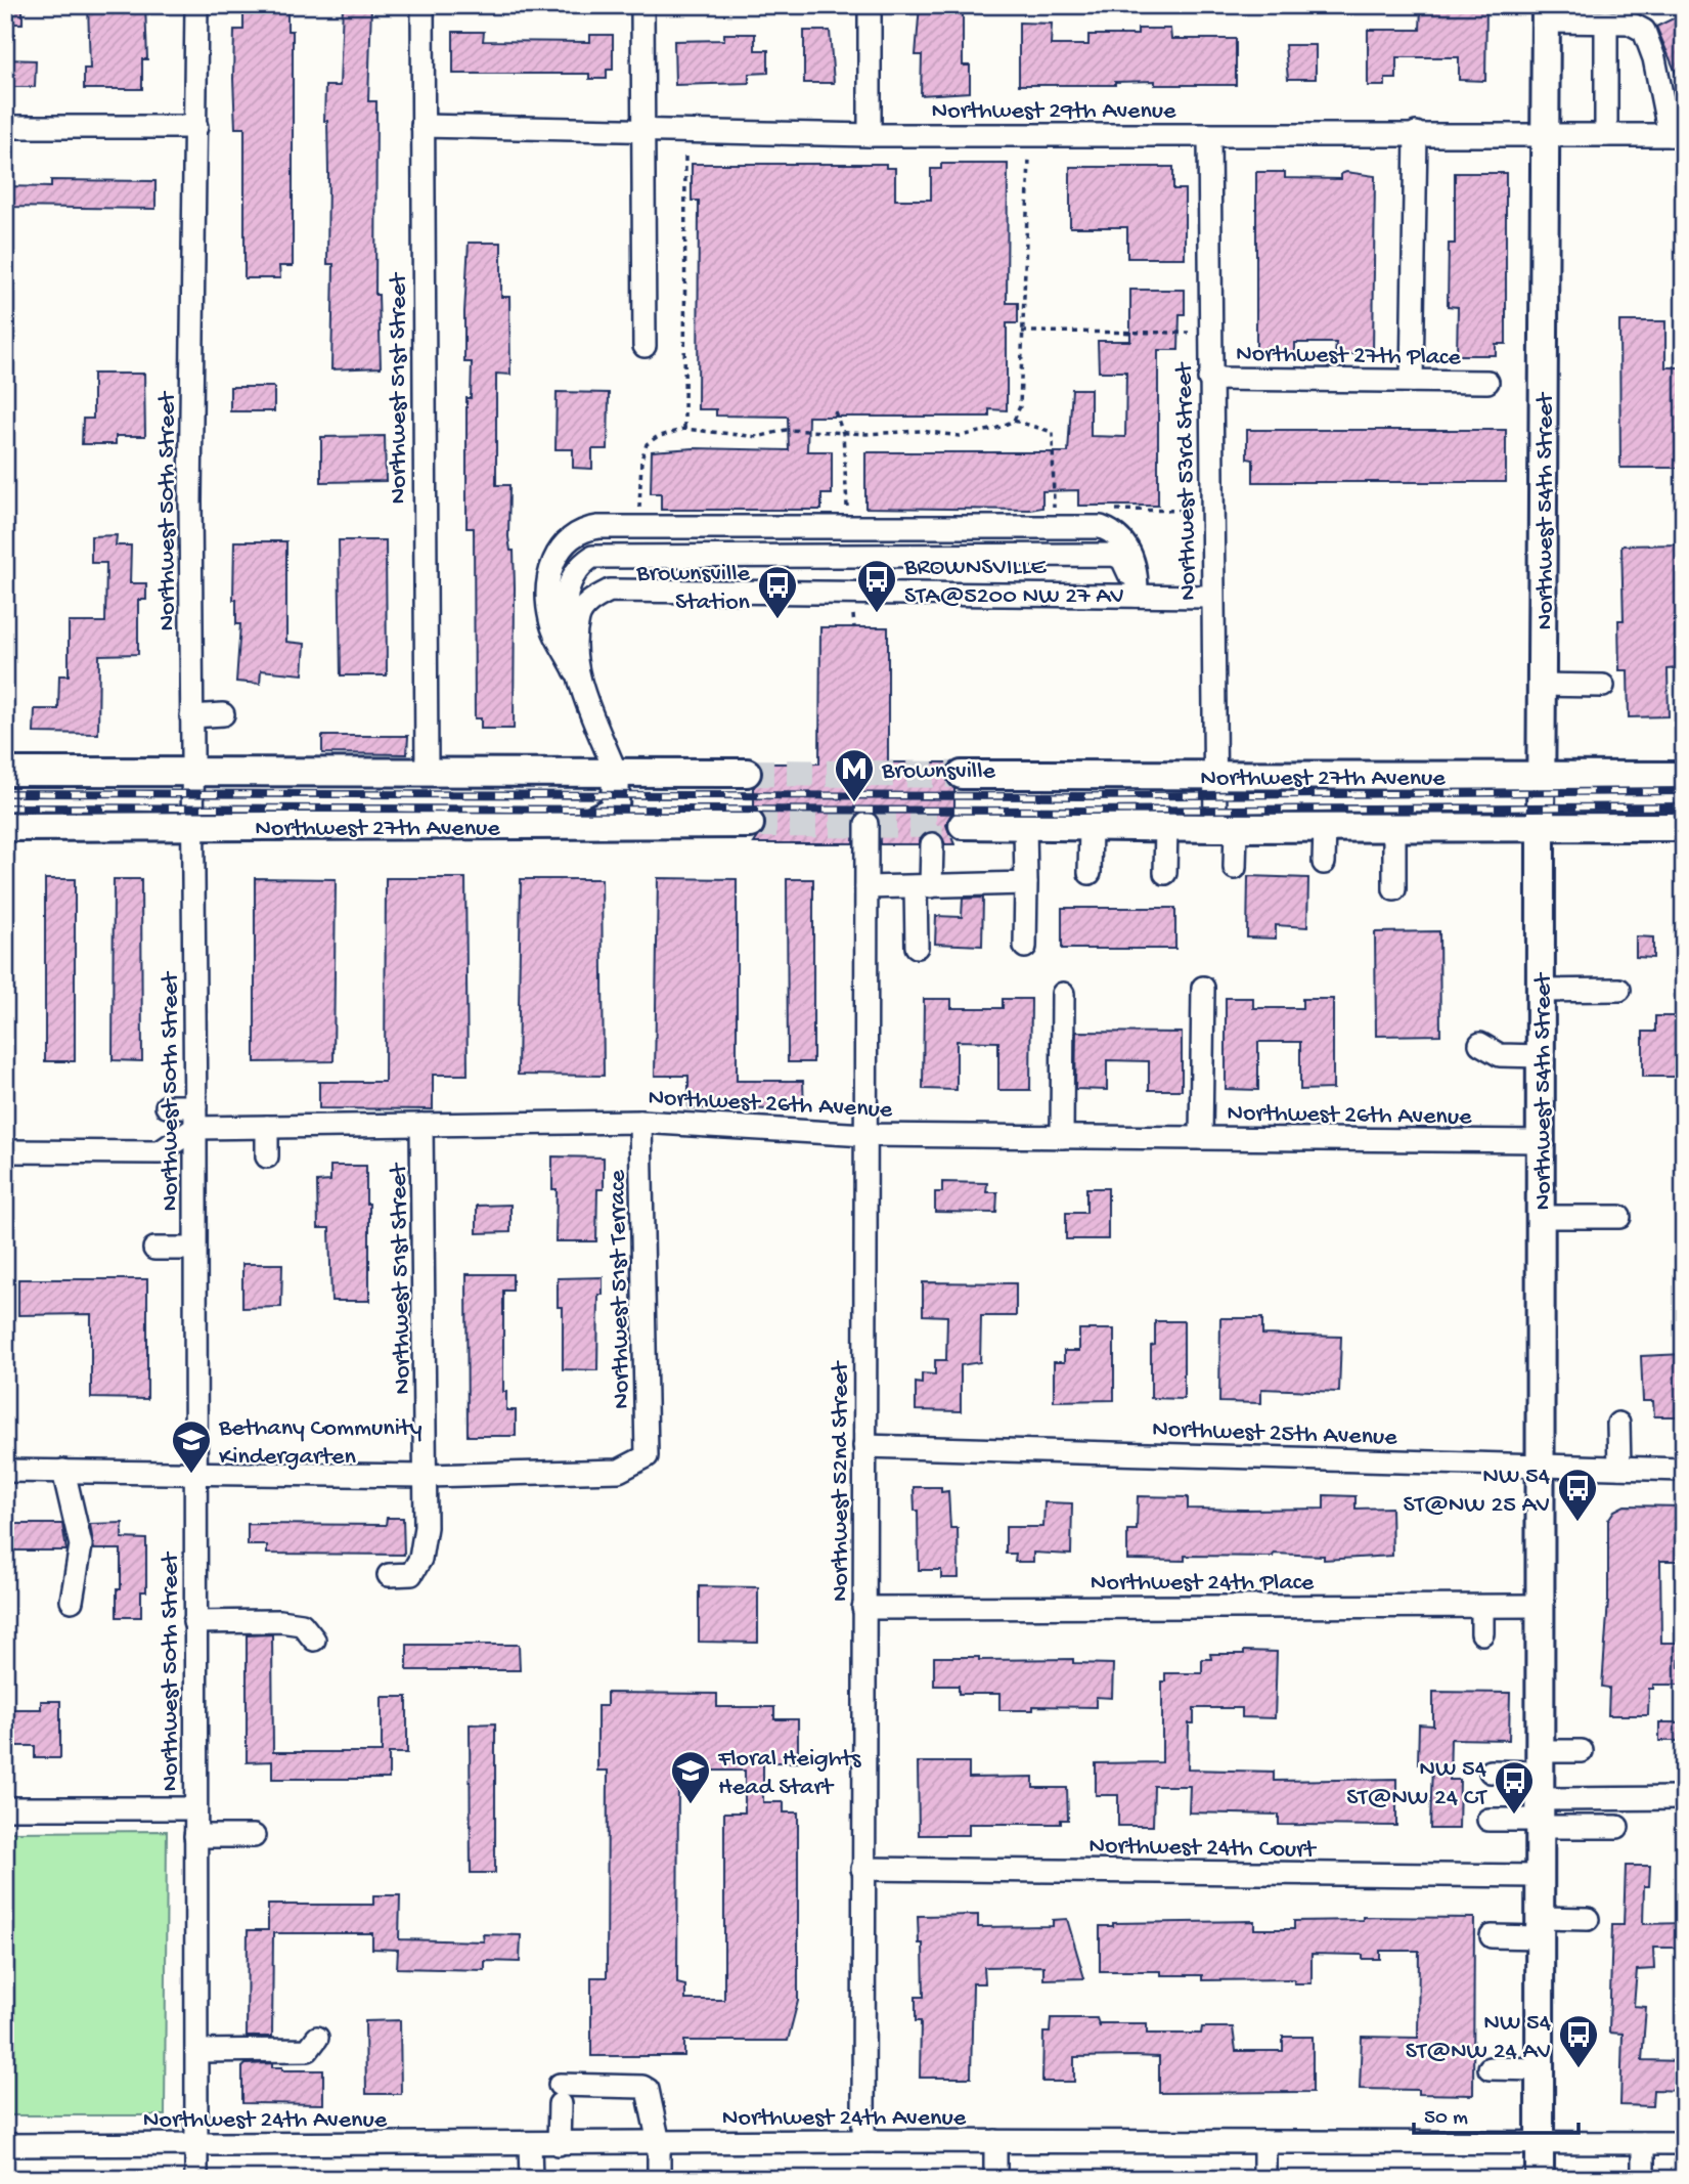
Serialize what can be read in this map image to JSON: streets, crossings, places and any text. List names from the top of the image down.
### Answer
{
  "streets": {
    "main road": ["Northwest 54th Street", "Northwest 27th Avenue"],
    "street": [
      "Northwest 29th Avenue",
      "Northwest 27th Place",
      "Northwest 51st Street",
      "Northwest 53rd Street",
      "Northwest 50th Street",
      "Northwest 26th Avenue",
      "Northwest 51st Terrace",
      "Northwest 25th Avenue",
      "Northwest 52nd Street",
      "Northwest 24th Place",
      "Northwest 24th Court",
      "Northwest 24th Avenue"
    ]
  },
  "crossings": [
    ["Northwest 29th Avenue", "Northwest 51st Street"],
    ["Northwest 29th Avenue", "Northwest 53rd Street"],
    ["Northwest 29th Avenue", "Northwest 54th Street"],
    ["Northwest 27th Place", "Northwest 53rd Street"],
    ["Northwest 51st Street", "Northwest 26th Avenue"],
    ["Northwest 51st Street", "Northwest 51st Terrace"],
    ["Northwest 53rd Street", "Northwest 27th Avenue"],
    ["Northwest 50th Street", "Northwest 27th Avenue"],
    ["Northwest 50th Street", "Northwest 26th Avenue"],
    ["Northwest 50th Street", "Northwest 24th Avenue"],
    ["Northwest 54th Street", "Northwest 27th Avenue"],
    ["Northwest 54th Street", "Northwest 26th Avenue"],
    ["Northwest 54th Street", "Northwest 25th Avenue"],
    ["Northwest 54th Street", "Northwest 24th Place"],
    ["Northwest 54th Street", "Northwest 24th Court"],
    ["Northwest 54th Street", "Northwest 24th Avenue"],
    ["Northwest 26th Avenue", "Northwest 51st Terrace"],
    ["Northwest 26th Avenue", "Northwest 52nd Street"],
    ["Northwest 25th Avenue", "Northwest 52nd Street"],
    ["Northwest 52nd Street", "Northwest 24th Place"],
    ["Northwest 52nd Street", "Northwest 24th Court"],
    ["Northwest 52nd Street", "Northwest 24th Avenue"]
  ],
  "places": {
    "bus stop": [
      "BROWNSVILLE STA@5200 NW 27 AV",
      "Brownsville Station",
      "NW 54 ST@NW 25 AV",
      "NW 54 ST@NW 24 CT",
      "NW 54 ST@NW 24 AV"
    ],
    "metro station": ["Brownsville"],
    "school or university": ["Bethany Community Kindergarten", "Floral Heights Head Start"]
  },
  "scale_bar": "50 m"
}
